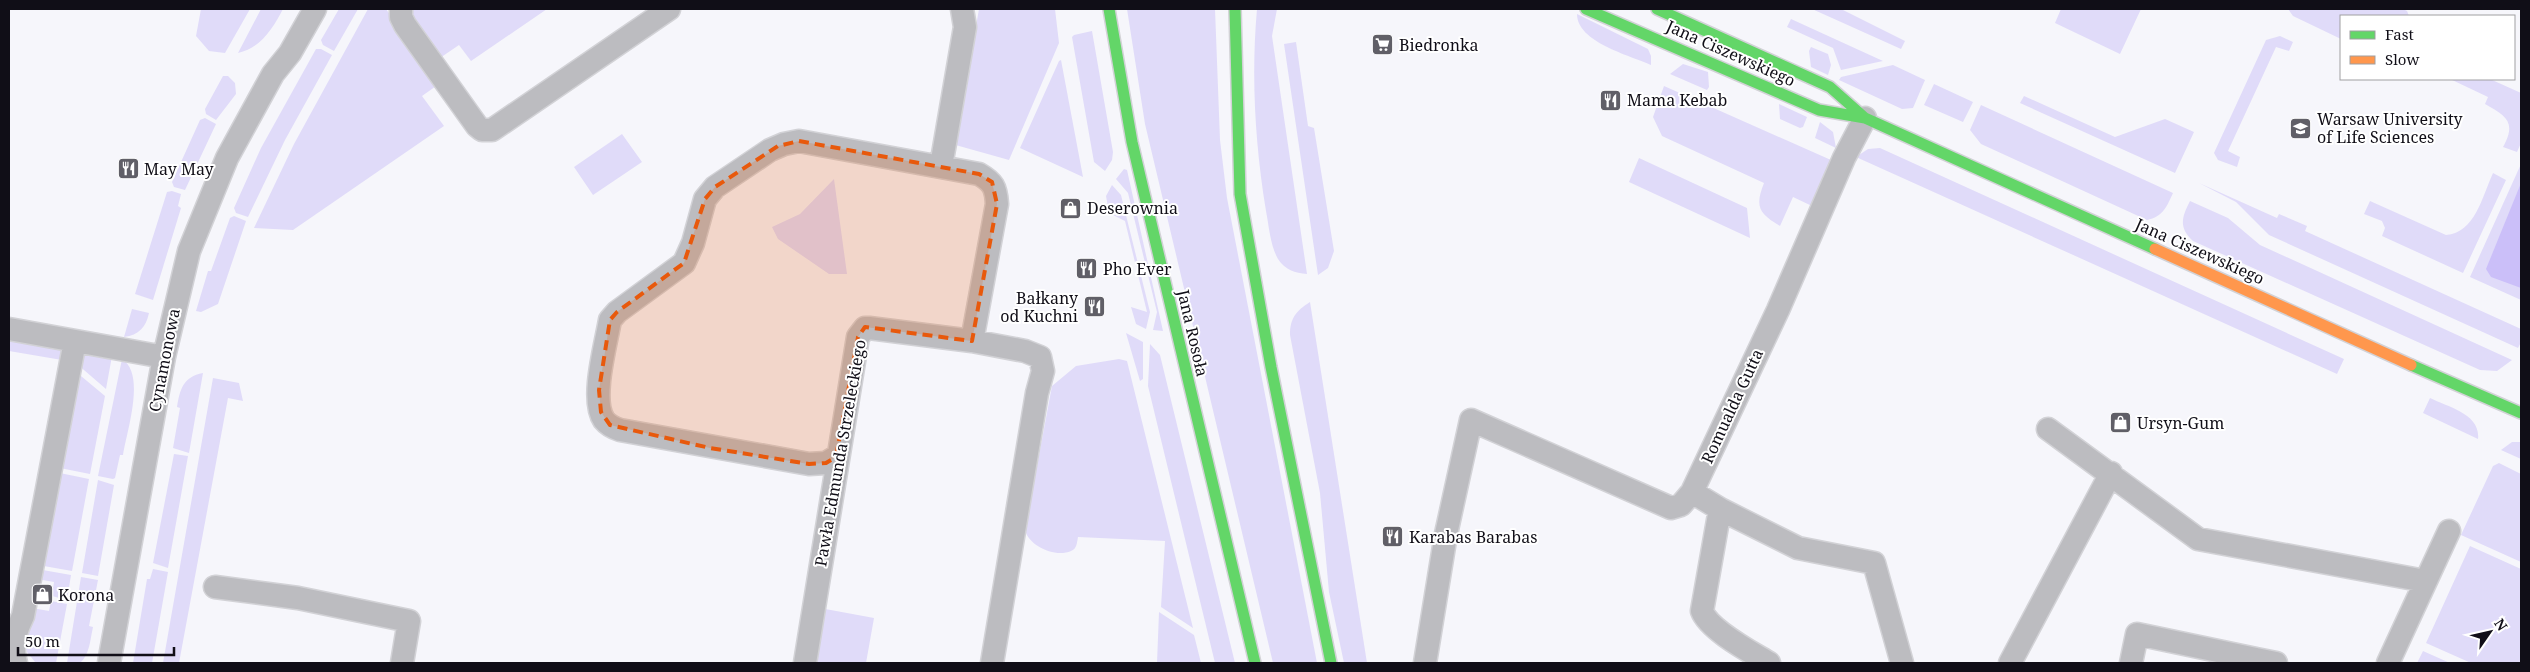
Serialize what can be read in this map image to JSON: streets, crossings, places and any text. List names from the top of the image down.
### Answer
{
  "streets": {
    "main road": ["Jana Ciszewskiego", "Jana Rosoła"],
    "street": ["Cynamonowa", "Romualda Gutta", "Pawła Edmunda Strzeleckiego"]
  },
  "crossings": [
    ["Jana Ciszewskiego", "Romualda Gutta"]
  ],
  "places": {
    "supermarket": ["Biedronka"],
    "restaurant": [
      "Mama Kebab",
      "May May",
      "Pho Ever",
      "Bałkany od Kuchni",
      "Karabas Barabas"
    ],
    "school or university": ["Warsaw University of Life Sciences"],
    "shop": ["Deserownia", "Ursyn-Gum", "Korona"]
  },
  "legend": ["Fast", "Slow"],
  "scale_bar": "50 m",
  "north": "top right"
}
